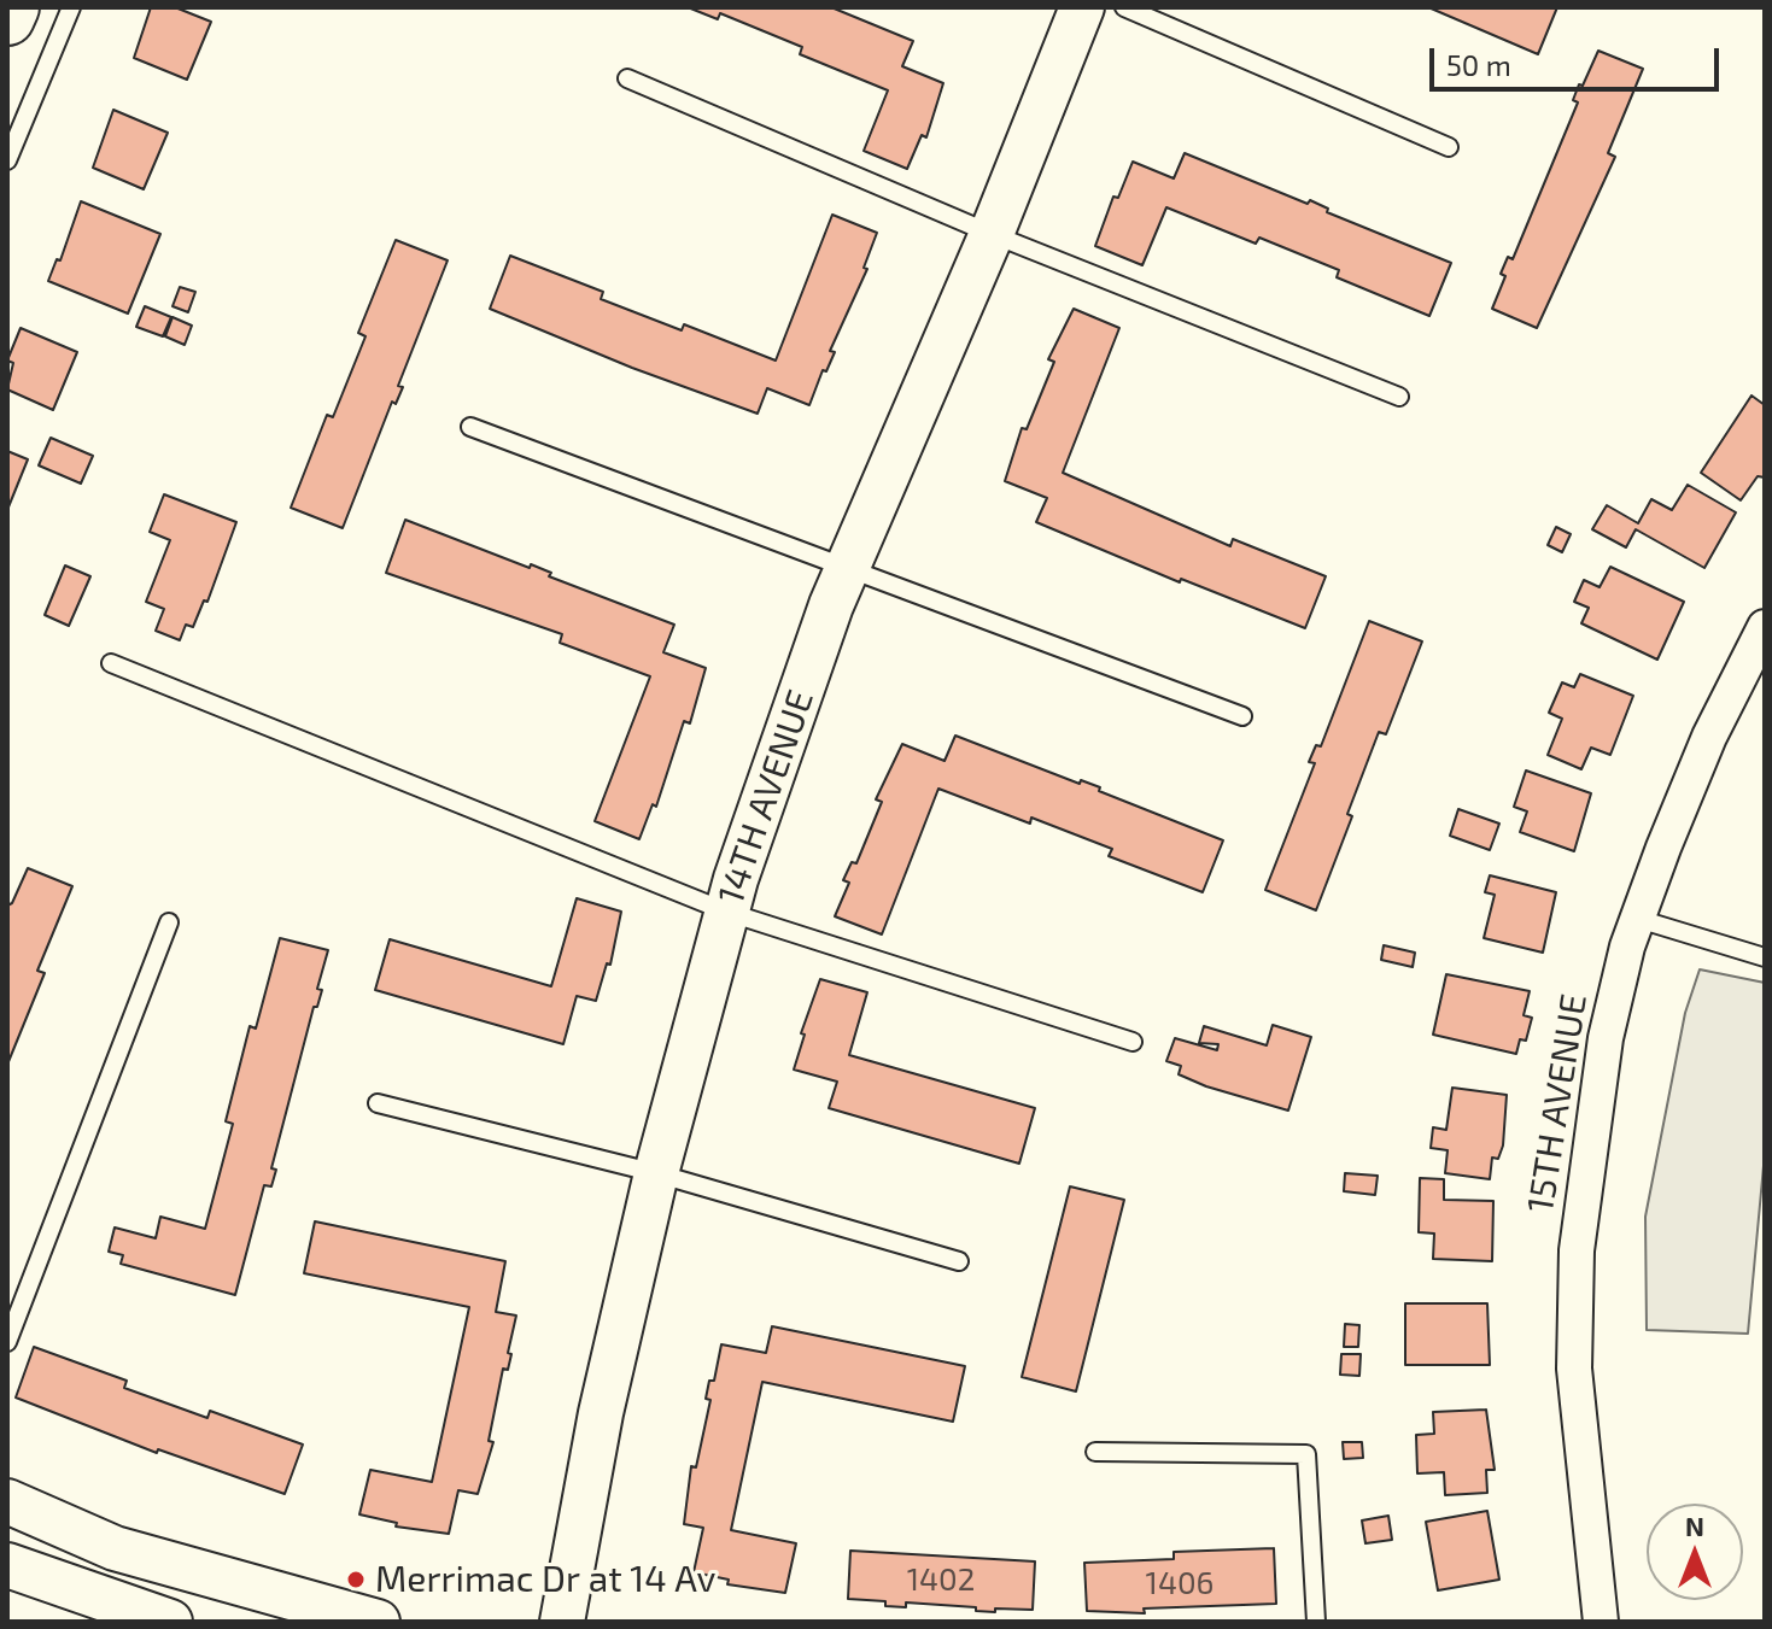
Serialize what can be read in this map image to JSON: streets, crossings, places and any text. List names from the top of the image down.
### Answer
{
  "streets": {
    "street": ["14TH AVENUE", "15TH AVENUE"]
  },
  "places": ["Merrimac Dr at 14 Av"],
  "house_numbers": ["1402", "1406"],
  "scale_bar": "50 m",
  "north": "top"
}
